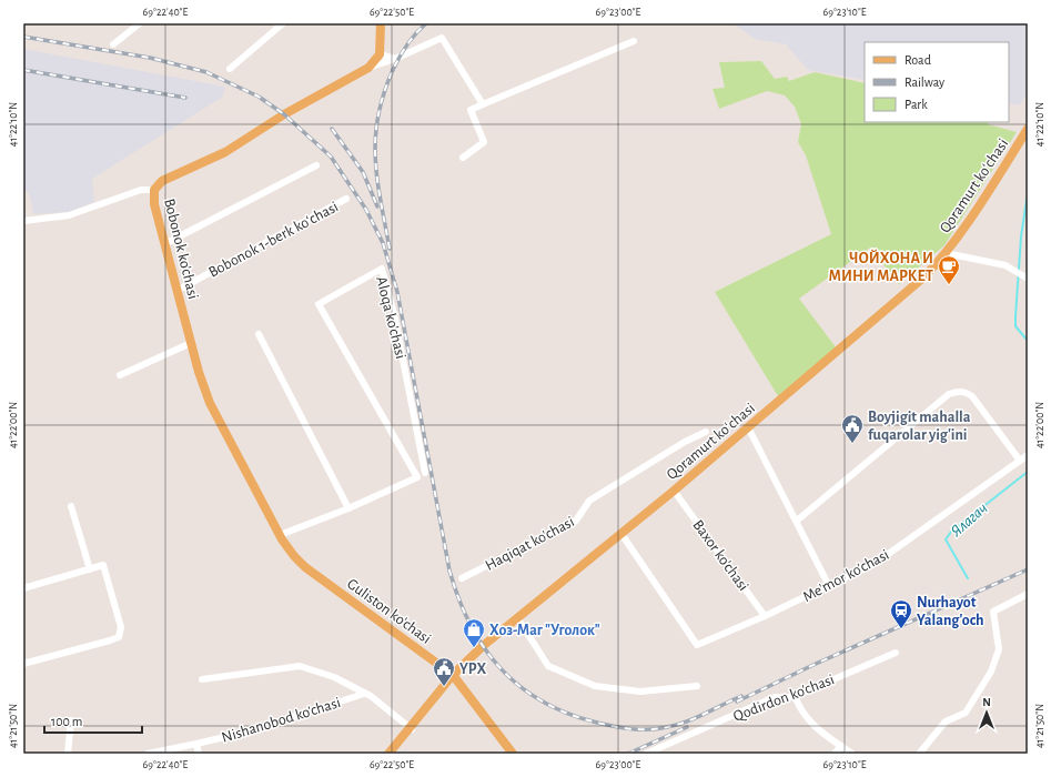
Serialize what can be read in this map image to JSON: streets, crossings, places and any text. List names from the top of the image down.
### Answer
{
  "streets": {
    "main road": ["Qoramurt koʻchasi", "Bobonok ko'chasi", "Guliston ko'chasi"],
    "street": [
      "Bobonok 1-berk koʻchasi",
      "Aloqa ko'chasi",
      "Haqiqat ko'chasi",
      "Baxor ko'chasi",
      "Me'mor ko'chasi",
      "Qodirdon ko'chasi",
      "Nishanobod ko'chasi"
    ]
  },
  "crossings": [
    ["Qoramurt koʻchasi", "Baxor ko'chasi"],
    ["Qoramurt koʻchasi", "Me'mor ko'chasi"],
    ["Qoramurt koʻchasi", "Guliston ko'chasi"],
    ["Bobonok 1-berk koʻchasi", "Bobonok ko'chasi"],
    ["Bobonok ko'chasi", "Guliston ko'chasi"],
    ["Baxor ko'chasi", "Me'mor ko'chasi"]
  ],
  "water": ["Ялагач"],
  "places": {
    "cafe": ["ЧОЙХОНА И МИНИ МАРКЕТ"],
    "public building": ["Boyjigit mahalla fuqarolar yig'ini", "YPX"],
    "station": ["Nurhayot Yalang'och"],
    "shop": ["Хоз-Маг \"Уголок\""]
  },
  "legend": ["Road", "Railway", "Park"],
  "scale_bar": "100 m",
  "north": "top",
  "coordinates": [
    "69°22'40\"E",
    "69°22'50\"E",
    "69°23'00\"E",
    "69°23'10\"E",
    "41°22'10\"N",
    "41°22'00\"N",
    "41°21'50\"N"
  ]
}
